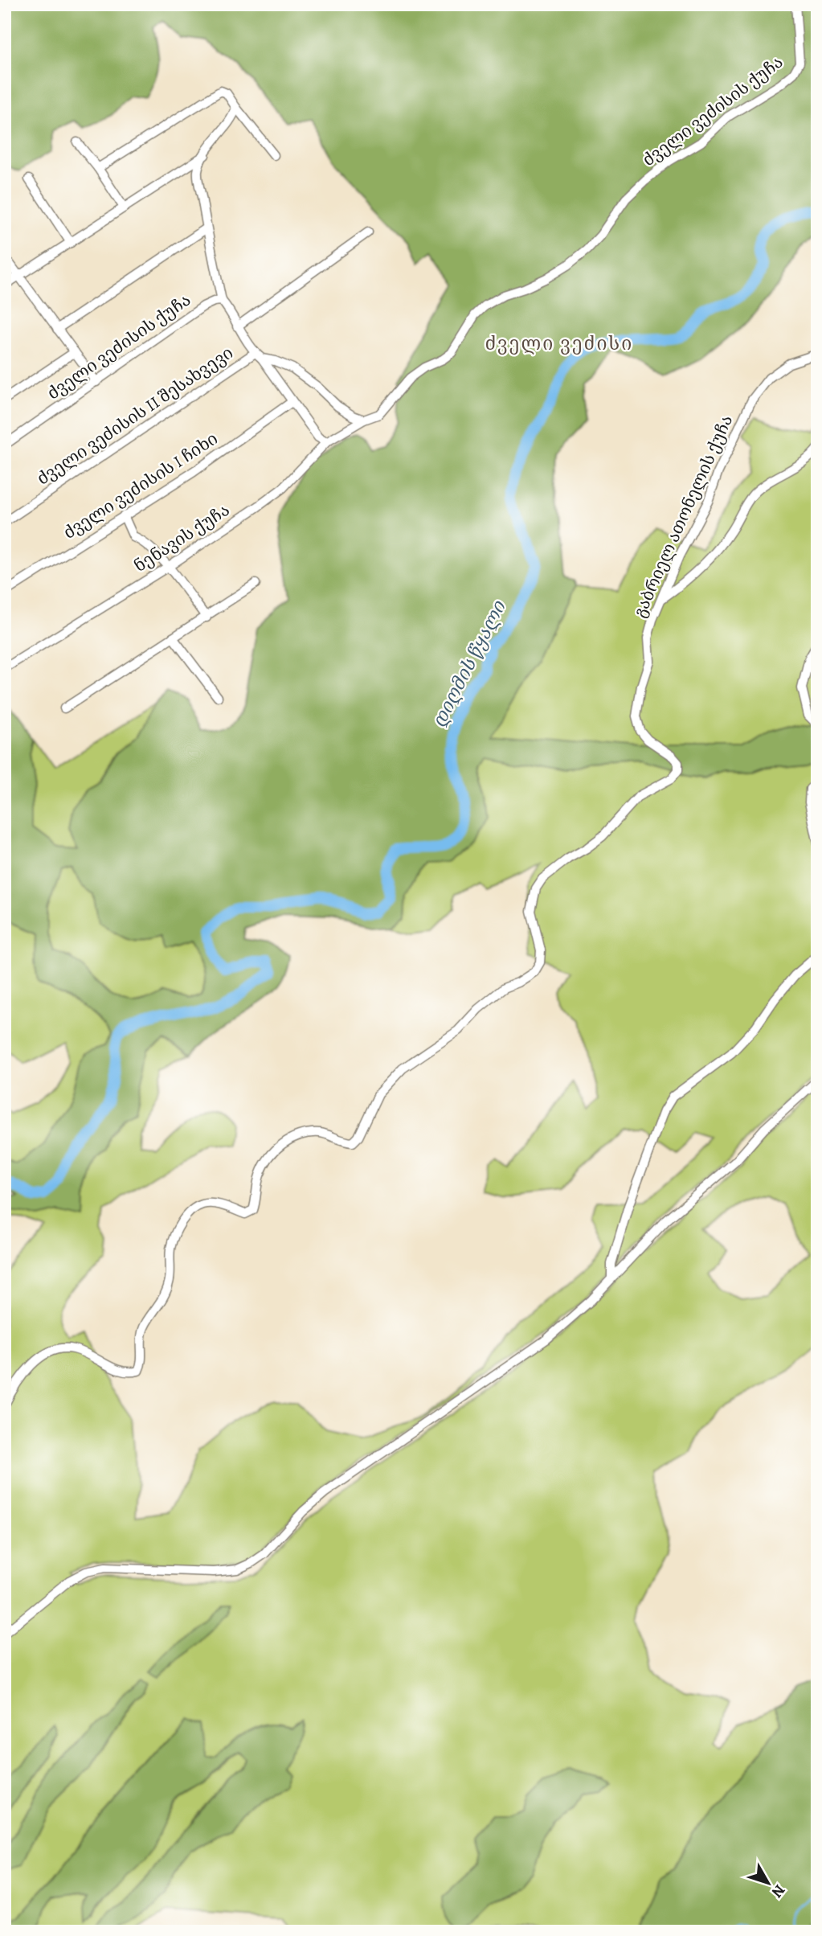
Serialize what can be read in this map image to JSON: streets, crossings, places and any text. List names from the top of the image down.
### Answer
{
  "streets": {
    "street": [
      "ძველი ვეძისის ქუჩა",
      "ძველი ვეძისის II შესახვევი",
      "ძველი ვეძისის I ჩიხი",
      "გაბრიელ ათონელის ქუჩა",
      "ნენავის ქუჩა"
    ]
  },
  "crossings": [
    ["ძველი ვეძისის ქუჩა", "ნენავის ქუჩა"]
  ],
  "districts": ["ძველი ვეძისი"],
  "water": ["დიღმის წყალი"],
  "north": "bottom right"
}
